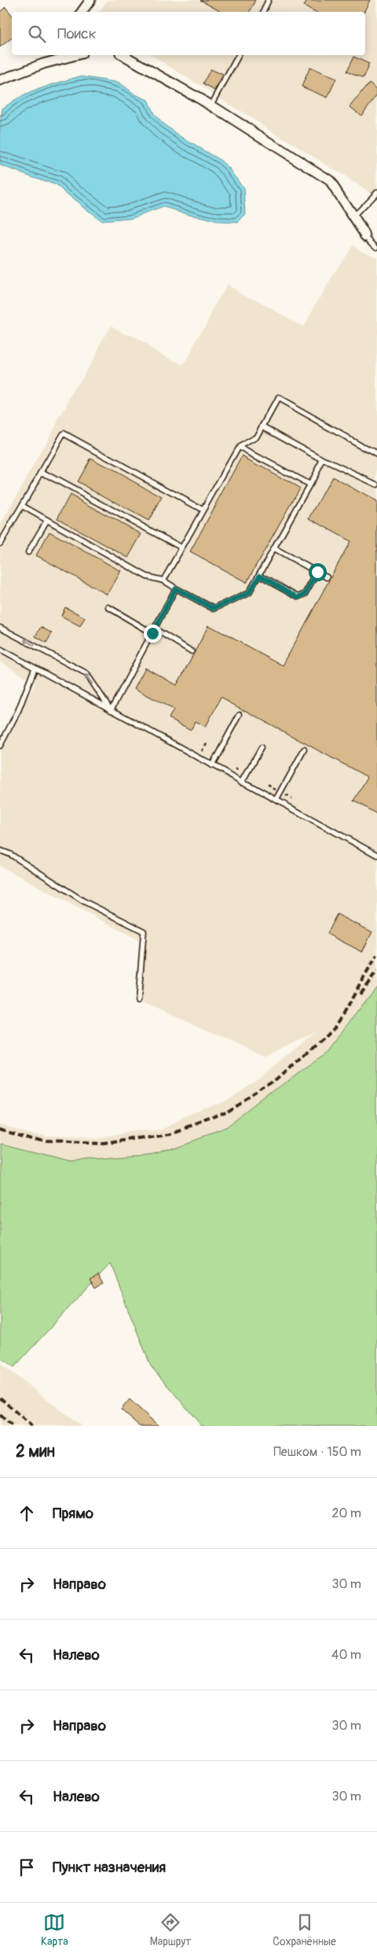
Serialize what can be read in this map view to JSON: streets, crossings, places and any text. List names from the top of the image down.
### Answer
{
  "page": {
    "search": "Поиск",
    "heading": ["2 мин", "Пешком · 150 m"],
    "list": [
      ["Прямо", "20 m"],
      ["Направо", "30 m"],
      ["Налево", "40 m"],
      ["Направо", "30 m"],
      ["Налево", "30 m"],
      "Пункт назначения"
    ],
    "nav": ["Карта", "Маршрут", "Сохранённые"]
  }
}
